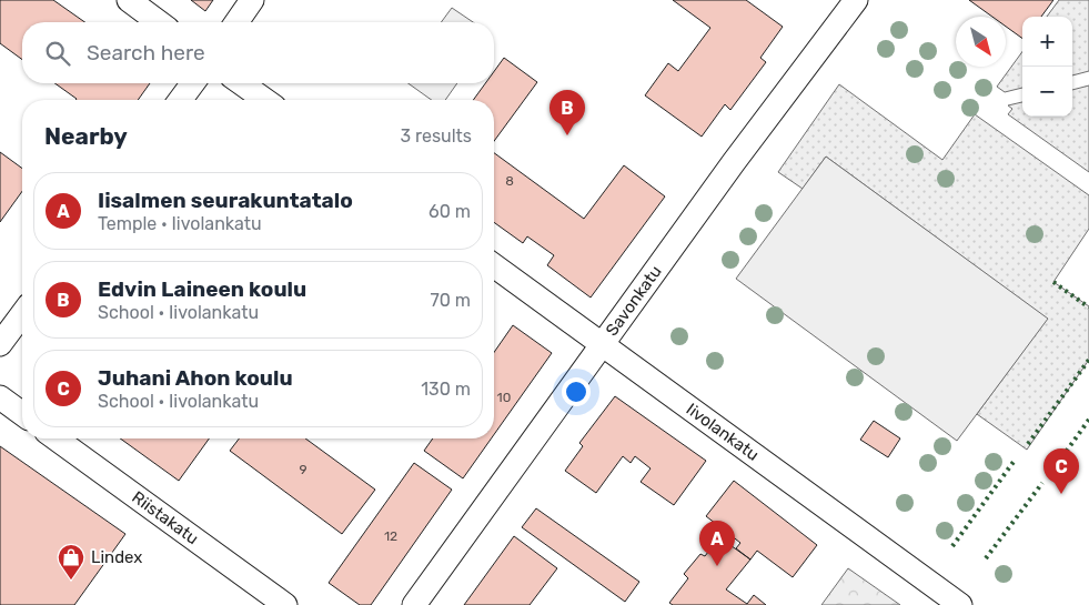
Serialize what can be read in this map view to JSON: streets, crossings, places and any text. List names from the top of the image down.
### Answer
{
  "streets": {
    "street": ["Savonkatu", "Iivolankatu", "Riistakatu"]
  },
  "crossings": [
    ["Savonkatu", "Iivolankatu"]
  ],
  "places": {
    "shop": ["Lindex"]
  },
  "house_numbers": [
    "8",
    "10",
    "9",
    "12"
  ],
  "north": "bottom right",
  "page": {
    "map_buttons": ["+", "−"],
    "search": "Search here",
    "pins": ["B", "C", "A"],
    "heading": ["Nearby", "3 results"],
    "list": [
      {
        "mark": "A",
        "name": "Iisalmen seurakuntatalo",
        "note": "Temple · Iivolankatu",
        "value": "60 m"
      },
      {
        "mark": "B",
        "name": "Edvin Laineen koulu",
        "note": "School · Iivolankatu",
        "value": "70 m"
      },
      {
        "mark": "C",
        "name": "Juhani Ahon koulu",
        "note": "School · Iivolankatu",
        "value": "130 m"
      }
    ]
  }
}
